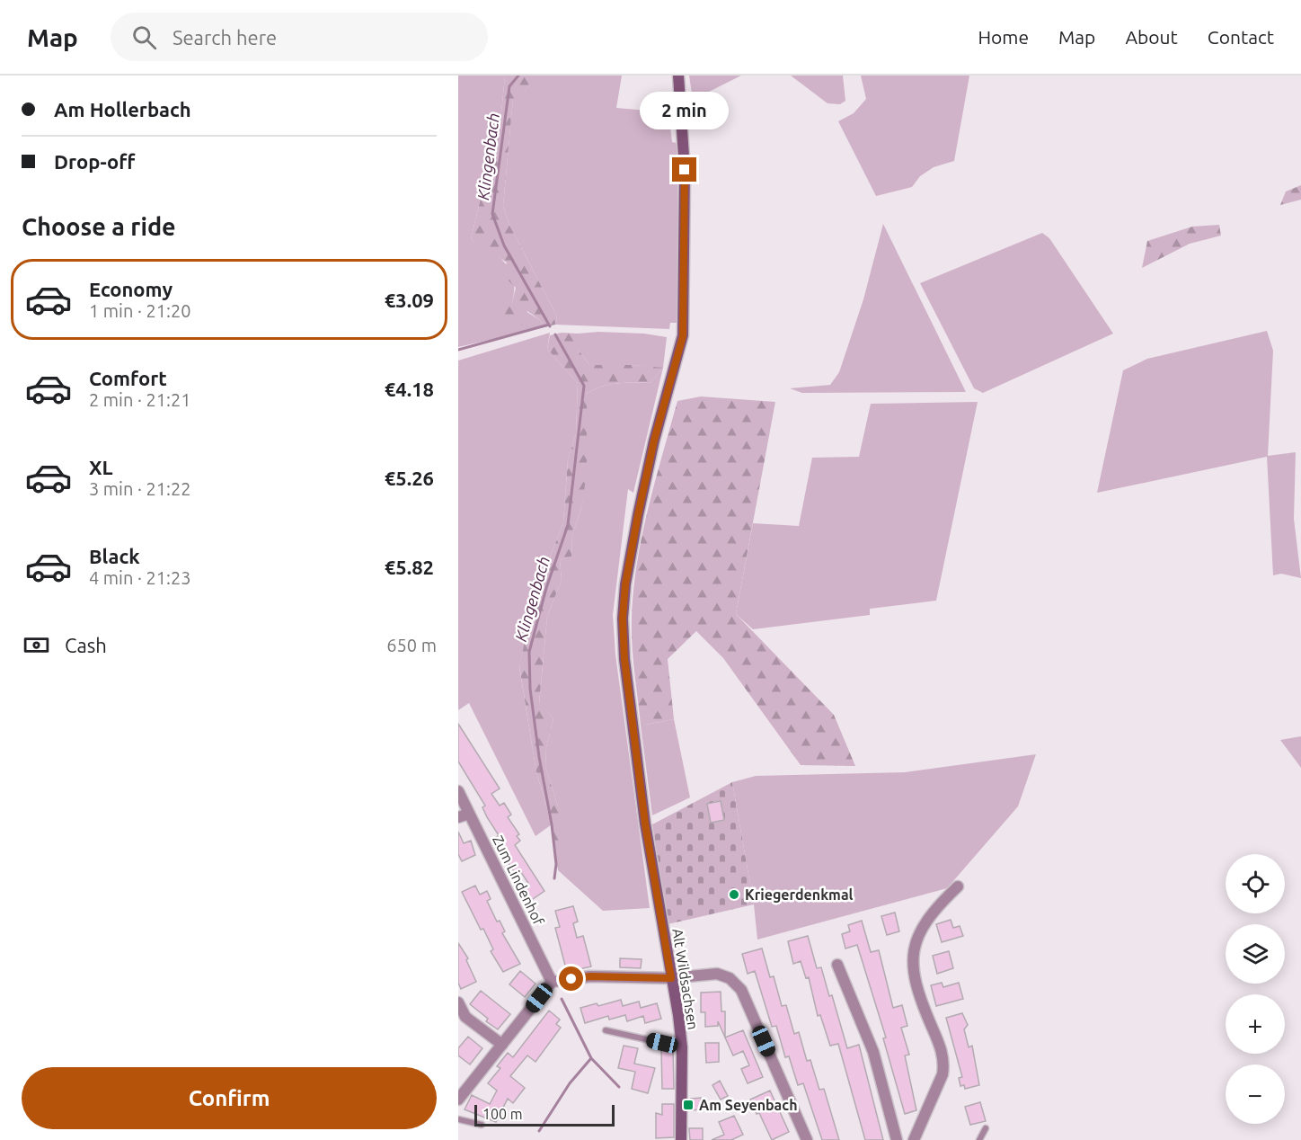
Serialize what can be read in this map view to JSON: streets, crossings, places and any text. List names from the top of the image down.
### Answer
{
  "streets": {
    "main road": ["Alt Wildsachsen"],
    "street": ["Zum Lindenhof"]
  },
  "water": ["Klingenbach"],
  "places": {
    "other": ["Kriegerdenkmal"],
    "transit": ["Am Seyenbach"]
  },
  "scale_bar": "100 m",
  "page": {
    "header": "Map",
    "search": "Search here",
    "nav": [
      "Home",
      "Map",
      "About",
      "Contact"
    ],
    "banner": ["Am Hollerbach", "Drop-off"],
    "bubble": "2 min",
    "heading": "Choose a ride",
    "list": [
      {
        "name": "Economy",
        "note": "1 min · 21:20",
        "value": "€3.09"
      },
      {
        "name": "Comfort",
        "note": "2 min · 21:21",
        "value": "€4.18"
      },
      {
        "name": "XL",
        "note": "3 min · 21:22",
        "value": "€5.26"
      },
      {
        "name": "Black",
        "note": "4 min · 21:23",
        "value": "€5.82"
      }
    ],
    "pay": ["Cash", "650 m"],
    "map_buttons": ["+", "−"],
    "buttons": "Confirm",
    "scale": "100 m"
  }
}
